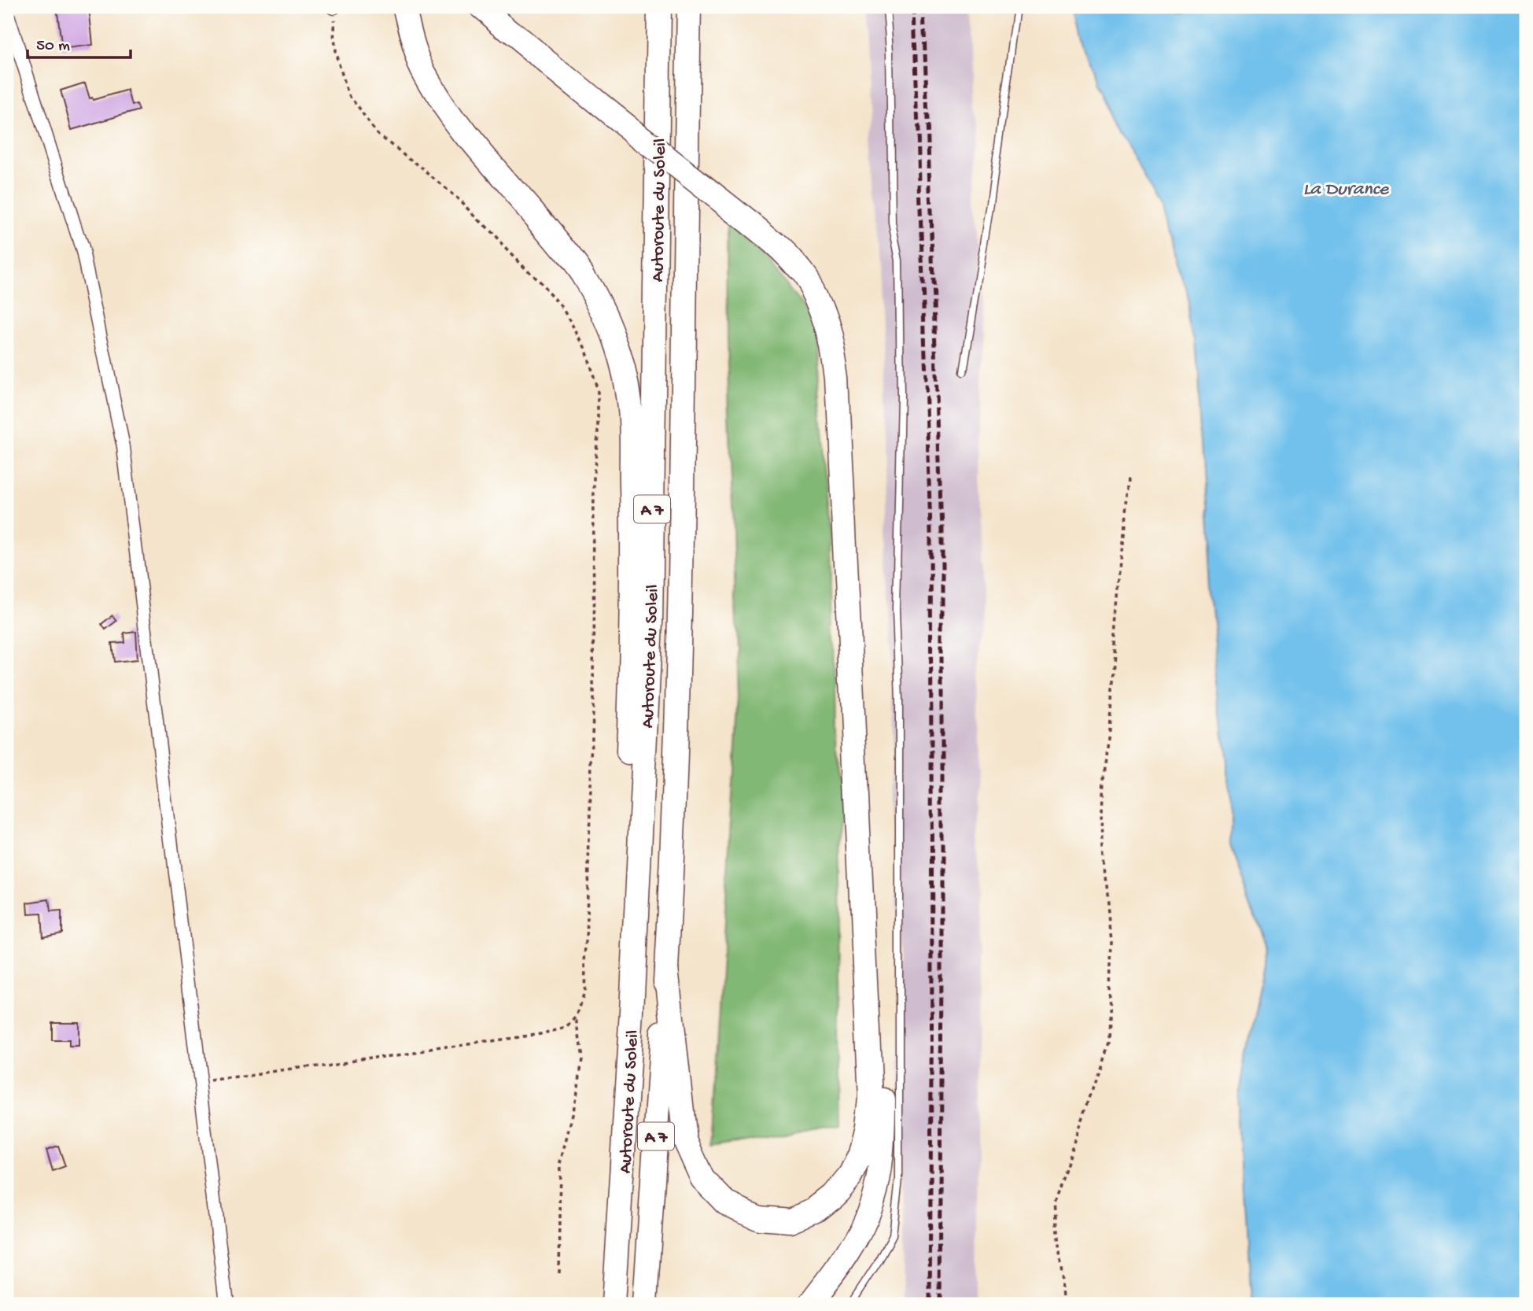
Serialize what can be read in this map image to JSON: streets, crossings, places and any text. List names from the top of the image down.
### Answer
{
  "streets": {
    "highway": ["Autoroute du Soleil", "A 7"]
  },
  "water": ["La Durance"],
  "scale_bar": "50 m"
}
